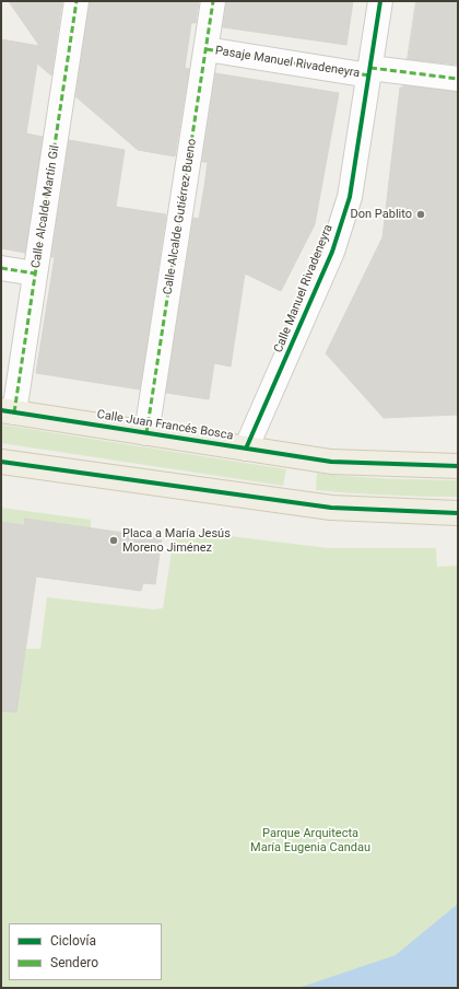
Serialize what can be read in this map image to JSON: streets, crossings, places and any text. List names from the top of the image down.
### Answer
{
  "streets": {
    "main road": ["Calle Juan Francés Bosca"],
    "street": [
      "Pasaje Manuel Rivadeneyra",
      "Calle Alcalde Martín Gil",
      "Calle Alcalde Gutiérrez Bueno",
      "Calle Manuel Rivadeneyra"
    ]
  },
  "crossings": [
    ["Pasaje Manuel Rivadeneyra", "Calle Alcalde Gutiérrez Bueno"],
    ["Pasaje Manuel Rivadeneyra", "Calle Manuel Rivadeneyra"],
    ["Calle Alcalde Martín Gil", "Calle Juan Francés Bosca"],
    ["Calle Alcalde Gutiérrez Bueno", "Calle Juan Francés Bosca"],
    ["Calle Manuel Rivadeneyra", "Calle Juan Francés Bosca"]
  ],
  "parks": ["Parque Arquitecta María Eugenia Candau"],
  "places": ["Don Pablito", "Placa a María Jesús Moreno Jiménez"],
  "legend": ["Ciclovía", "Sendero"]
}
